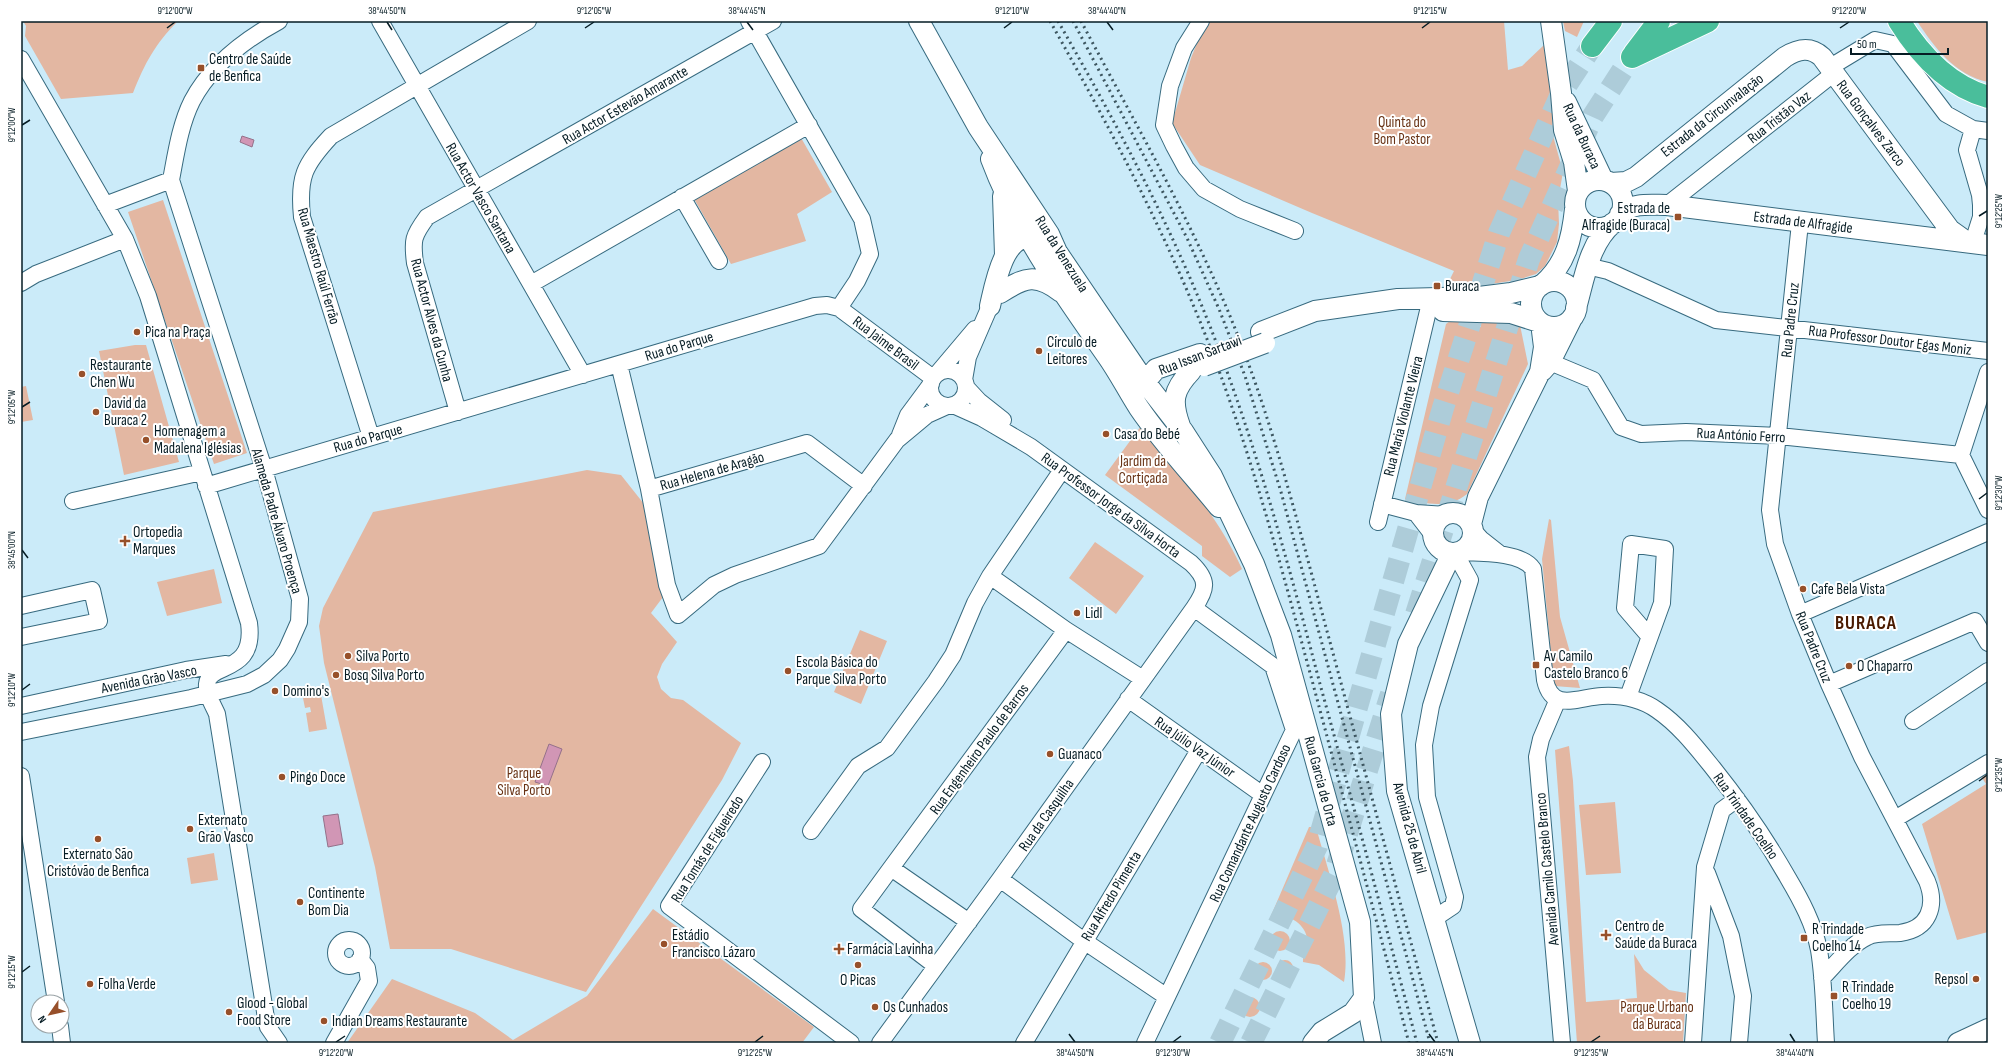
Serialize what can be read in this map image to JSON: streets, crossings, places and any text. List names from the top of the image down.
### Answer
{
  "streets": {
    "street": [
      "Rua Actor Estevão Amarante",
      "Estrada da Circunvalação",
      "Rua Tristão Vaz",
      "Rua Gonçalves Zarco",
      "Rua da Buraca",
      "Rua Actor Vasco Santana",
      "Estrada de Alfragide",
      "Rua da Venezuela",
      "Rua Maestro Raúl Ferrão",
      "Rua Actor Alves da Cunha",
      "Rua Padre Cruz",
      "Rua Professor Doutor Egas Moniz",
      "Rua Jaime Brasil",
      "Rua do Parque",
      "Rua Issan Sartawi",
      "Rua Maria Violante Vieira",
      "Rua António Ferro",
      "Rua Helena de Aragão",
      "Rua Professor Jorge da Silva Horta",
      "Alameda Padre Álvaro Proença",
      "Avenida Grão Vasco",
      "Rua Júlio Vaz Júnior",
      "Rua Engenheiro Paulo de Barros",
      "Rua Garcia de Orta",
      "Rua da Casquilha",
      "Rua Trindade Coelho",
      "Rua Comandante Augusto Cardoso",
      "Avenida 25 de Abril",
      "Rua Tomás de Figueiredo",
      "Avenida Camilo Castelo Branco",
      "Rua Alfredo Pimenta"
    ]
  },
  "crossings": [
    ["Rua Actor Estevão Amarante", "Rua Actor Vasco Santana"],
    ["Rua Actor Estevão Amarante", "Rua Actor Alves da Cunha"],
    ["Estrada da Circunvalação", "Rua Gonçalves Zarco"],
    ["Estrada da Circunvalação", "Rua da Buraca"],
    ["Estrada da Circunvalação", "Estrada de Alfragide"],
    ["Rua Tristão Vaz", "Rua Gonçalves Zarco"],
    ["Rua Tristão Vaz", "Estrada de Alfragide"],
    ["Rua Gonçalves Zarco", "Estrada de Alfragide"],
    ["Rua da Buraca", "Estrada de Alfragide"],
    ["Rua Actor Vasco Santana", "Rua Maestro Raúl Ferrão"],
    ["Rua Actor Vasco Santana", "Rua Actor Alves da Cunha"],
    ["Rua Actor Vasco Santana", "Rua do Parque"],
    ["Estrada de Alfragide", "Rua Padre Cruz"],
    ["Rua da Venezuela", "Rua Issan Sartawi"],
    ["Rua da Venezuela", "Rua Garcia de Orta"],
    ["Rua Maestro Raúl Ferrão", "Rua do Parque"],
    ["Rua Actor Alves da Cunha", "Rua do Parque"],
    ["Rua Padre Cruz", "Rua Professor Doutor Egas Moniz"],
    ["Rua Padre Cruz", "Rua António Ferro"],
    ["Rua Padre Cruz", "Rua Trindade Coelho"],
    ["Rua Jaime Brasil", "Rua do Parque"],
    ["Rua Jaime Brasil", "Rua Professor Jorge da Silva Horta"],
    ["Rua do Parque", "Rua Helena de Aragão"],
    ["Rua do Parque", "Alameda Padre Álvaro Proença"],
    ["Rua Issan Sartawi", "Rua Maria Violante Vieira"],
    ["Rua Issan Sartawi", "Rua Garcia de Orta"],
    ["Rua Professor Jorge da Silva Horta", "Rua da Casquilha"],
    ["Alameda Padre Álvaro Proença", "Avenida Grão Vasco"],
    ["Rua Júlio Vaz Júnior", "Rua da Casquilha"],
    ["Rua Júlio Vaz Júnior", "Rua Comandante Augusto Cardoso"],
    ["Rua Júlio Vaz Júnior", "Rua Alfredo Pimenta"],
    ["Rua Engenheiro Paulo de Barros", "Rua da Casquilha"],
    ["Rua da Casquilha", "Rua Comandante Augusto Cardoso"],
    ["Rua Trindade Coelho", "Avenida Camilo Castelo Branco"]
  ],
  "districts": ["BURACA"],
  "parks": [
    "Quinta do Bom Pastor",
    "Jardim da Cortiçada",
    "Parque Silva Porto",
    "Parque Urbano da Buraca"
  ],
  "places": {
    "transit": [
      "Centro de Saúde de Benfica",
      "Estrada de Alfragide (Buraca)",
      "Buraca",
      "Av Camilo Castelo Branco 6",
      "R Trindade Coelho 14",
      "R Trindade Coelho 19"
    ],
    "other": [
      "Pica na Praça",
      "Círculo de Leitores",
      "Restaurante Chen Wu",
      "David da Buraca 2",
      "Casa do Bebé",
      "Homenagem a Madalena Iglésias",
      "Cafe Bela Vista",
      "Lidl",
      "Silva Porto",
      "O Chaparro",
      "Escola Básica do Parque Silva Porto",
      "Bosq Silva Porto",
      "Domino's",
      "Guanaco",
      "Pingo Doce",
      "Externato Grão Vasco",
      "Externato São Cristóvão de Benfica",
      "Continente Bom Dia",
      "Estádio Francisco Lázaro",
      "O Picas",
      "Repsol",
      "Folha Verde",
      "Os Cunhados",
      "Glood - Global Food Store",
      "Indian Dreams Restaurante"
    ],
    "health": ["Ortopedia Marques", "Centro de Saúde da Buraca", "Farmácia Lavinha"]
  },
  "scale_bar": "50 m",
  "north": "bottom left",
  "coordinates": [
    "9°12'00\"W",
    "38°44'50\"N",
    "9°12'05\"W",
    "38°44'45\"N",
    "9°12'10\"W",
    "38°44'40\"N",
    "9°12'15\"W",
    "9°12'20\"W",
    "9°12'25\"W",
    "9°12'30\"W",
    "38°45'00\"N",
    "9°12'35\"W"
  ]
}
